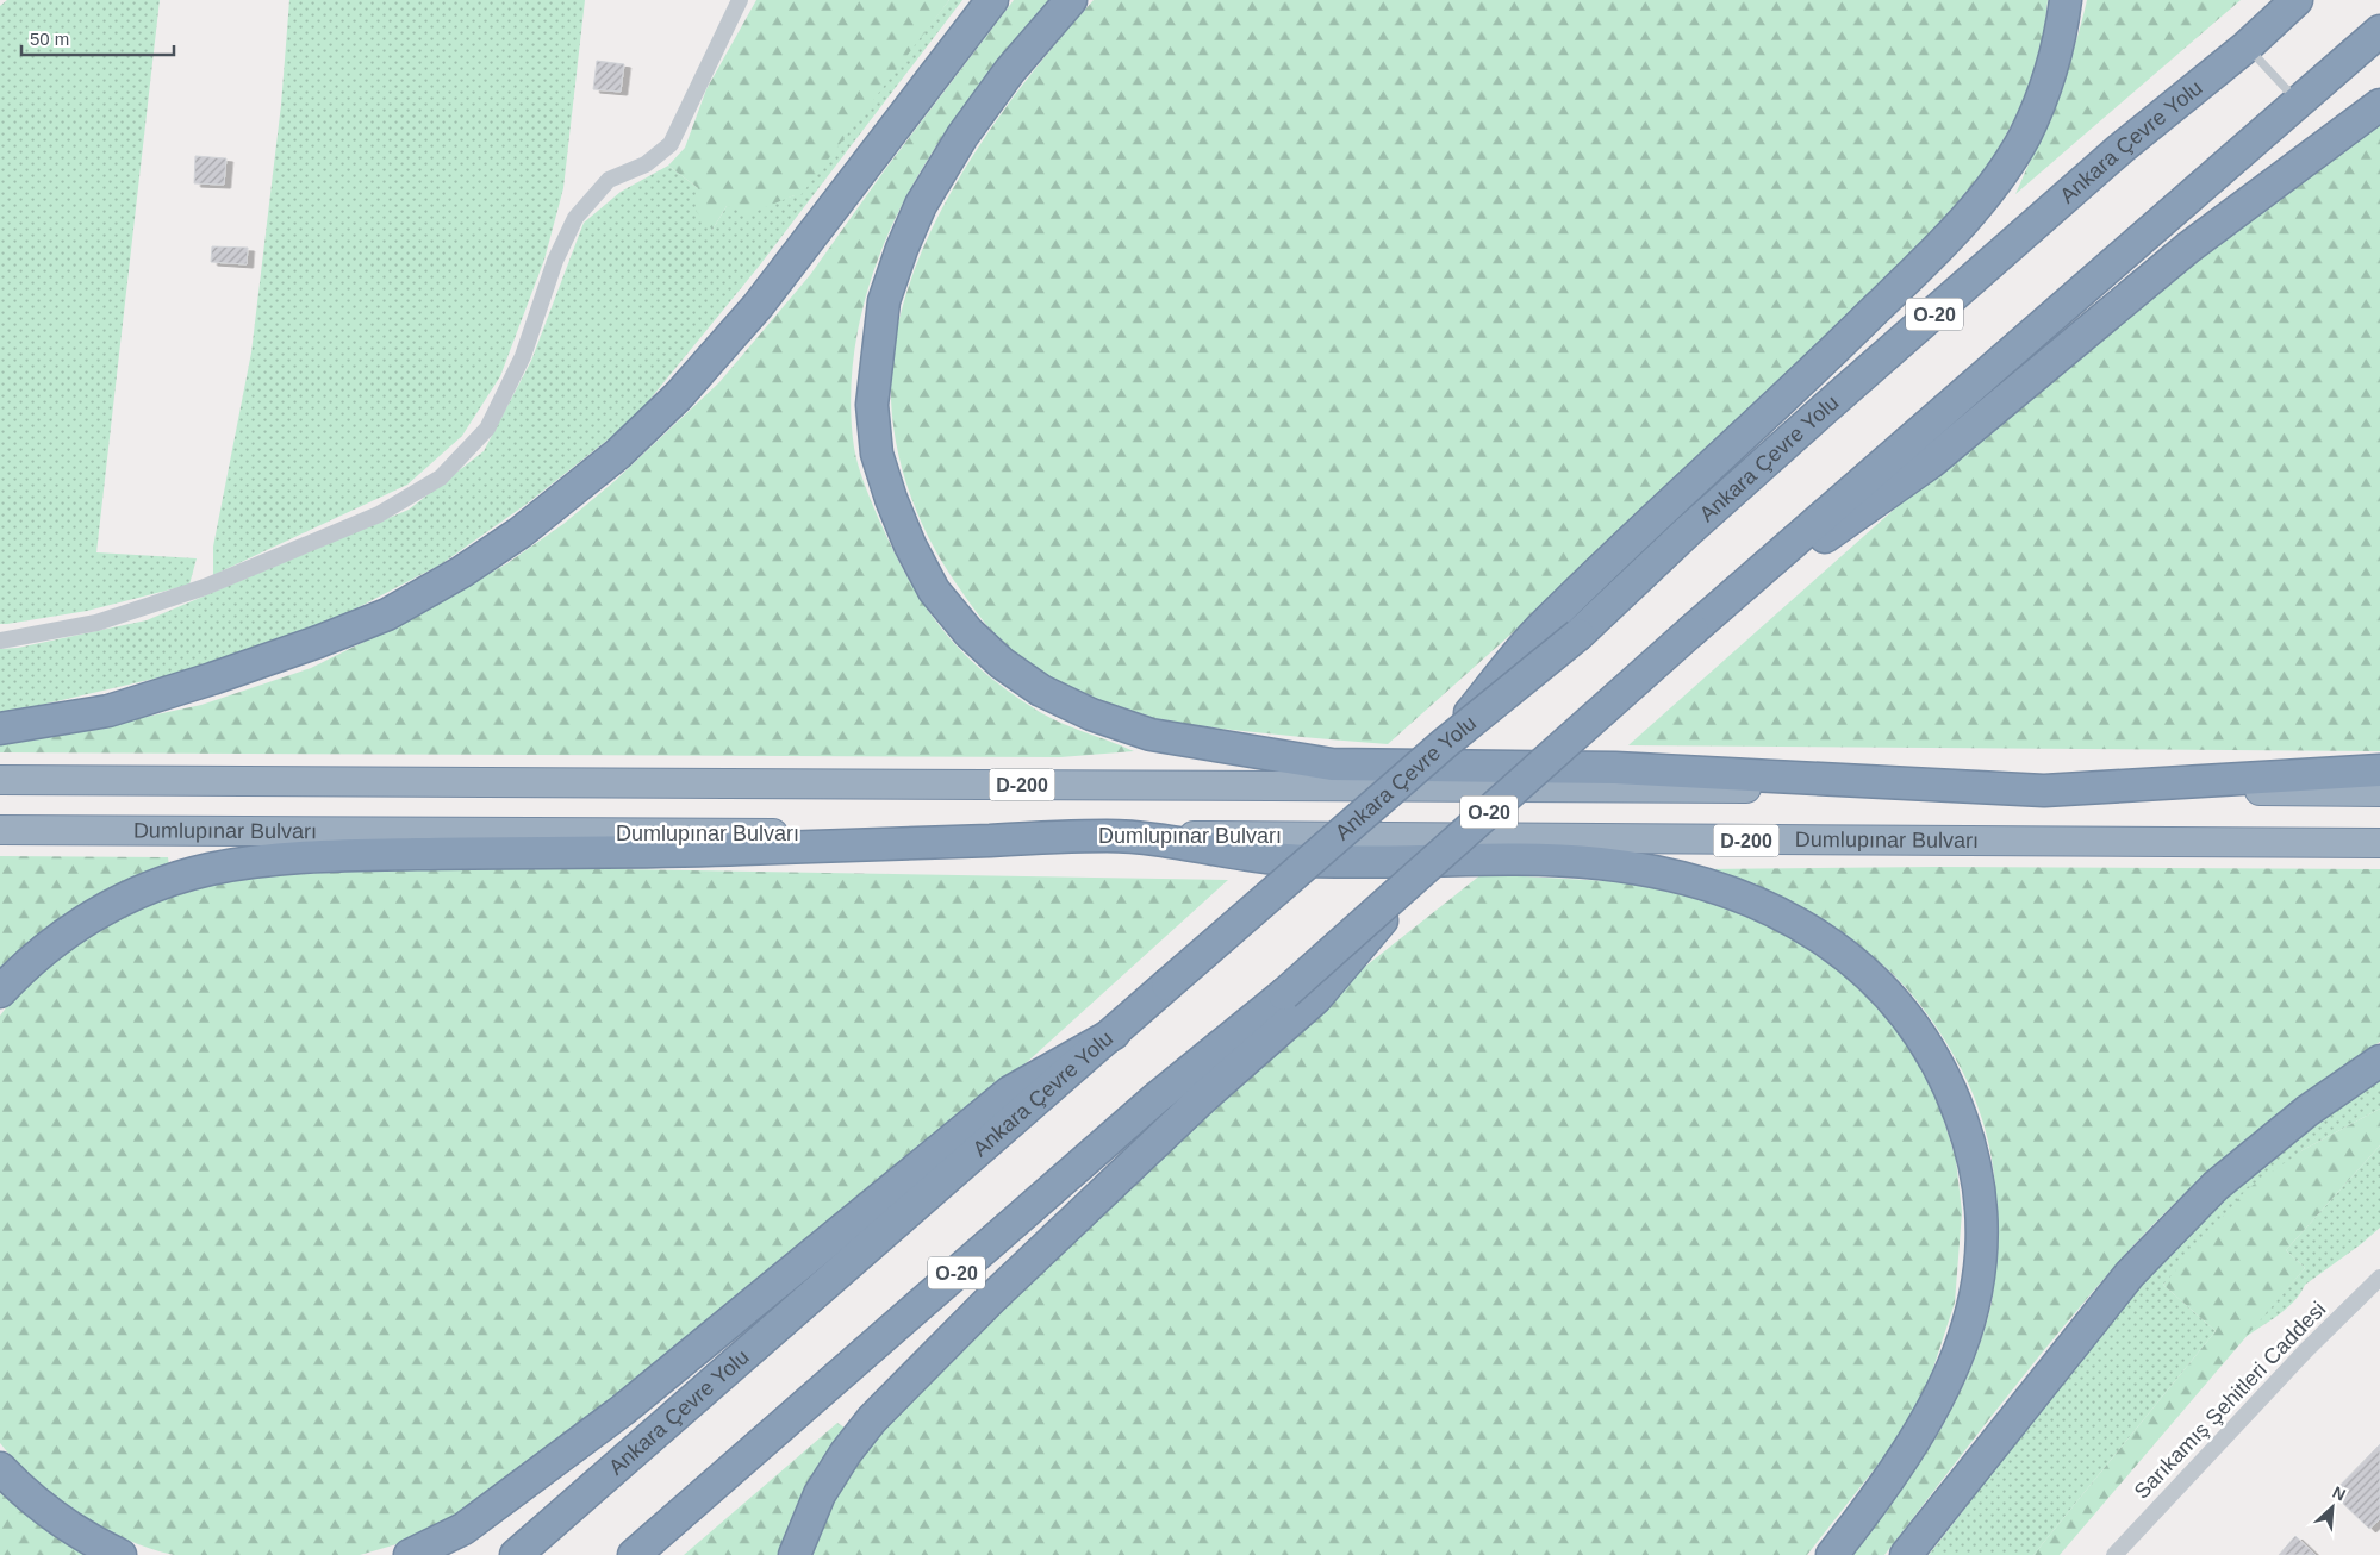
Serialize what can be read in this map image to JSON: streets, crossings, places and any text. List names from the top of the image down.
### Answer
{
  "streets": {
    "highway": [
      "Ankara Çevre Yolu",
      "O-20",
      "D-200",
      "Dumlupınar Bulvarı"
    ],
    "street": ["Sarıkamış Şehitleri Caddesi"]
  },
  "scale_bar": "50 m",
  "north": "top right"
}
